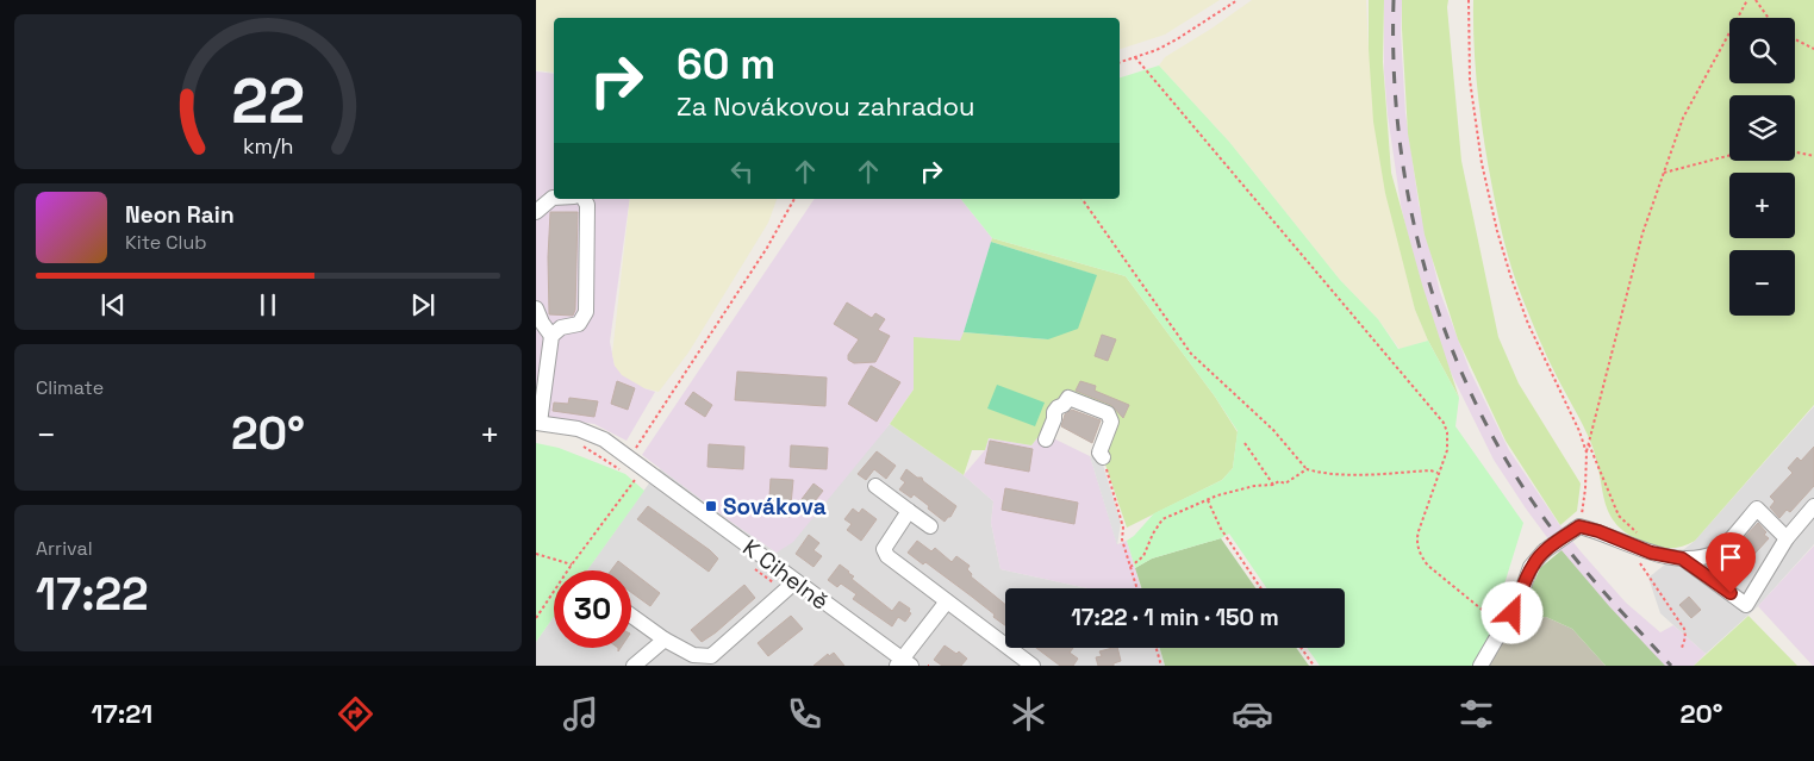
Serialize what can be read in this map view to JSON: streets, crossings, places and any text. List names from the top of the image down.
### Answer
{
  "streets": {
    "street": ["K Cihelně"]
  },
  "places": {
    "transit": ["Sovákova"]
  },
  "page": {
    "map_buttons": ["+", "−"],
    "turn": ["60 m", "Za Novákovou zahradou"],
    "song": ["Neon Rain", "Kite Club"],
    "tile": [
      "Climate",
      ["Arrival", "17:22"]
    ],
    "heat": ["−", "20°", "+"],
    "limit": "30",
    "trip": "17:22 · 1 min · 150 m",
    "tabs": ["17:21", "20°"],
    "gauge": ["22", "km/h"]
  }
}
